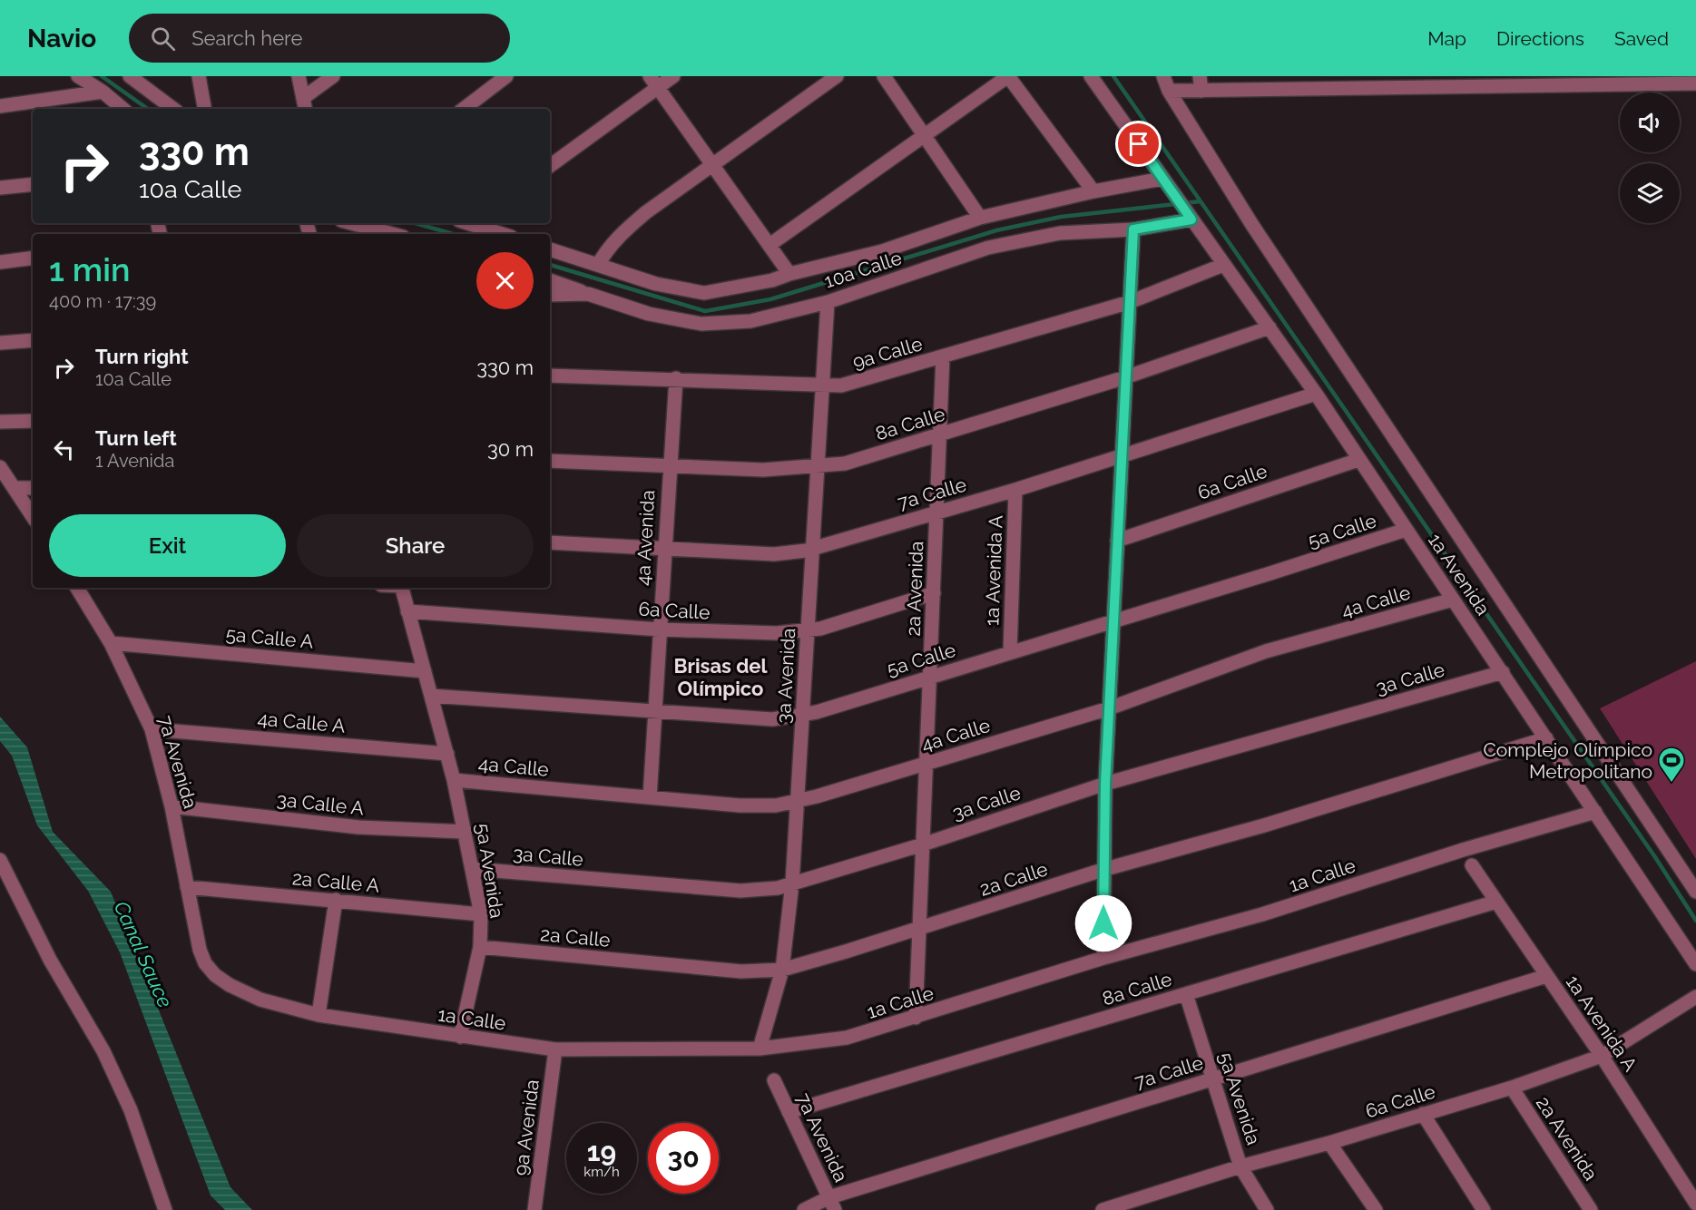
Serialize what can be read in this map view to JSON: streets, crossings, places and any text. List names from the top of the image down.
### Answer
{
  "streets": {
    "street": [
      "10a Calle",
      "9a Calle",
      "8a Calle",
      "6a Calle",
      "7a Calle",
      "5a Calle",
      "4a Avenida",
      "1a Avenida A",
      "1a Avenida",
      "2a Avenida",
      "4a Calle",
      "5a Calle A",
      "3a Avenida",
      "3a Calle",
      "4a Calle A",
      "7a Avenida",
      "3a Calle A",
      "5a Avenida",
      "1a Calle",
      "2a Calle",
      "2a Calle A",
      "9a Avenida"
    ]
  },
  "crossings": [
    ["10a Calle", "1a Avenida"],
    ["10a Calle", "3a Avenida"],
    ["9a Calle", "4a Avenida"],
    ["9a Calle", "1a Avenida"],
    ["9a Calle", "2a Avenida"],
    ["9a Calle", "3a Avenida"],
    ["8a Calle", "4a Avenida"],
    ["8a Calle", "1a Avenida A"],
    ["8a Calle", "1a Avenida"],
    ["8a Calle", "2a Avenida"],
    ["8a Calle", "3a Avenida"],
    ["8a Calle", "7a Avenida"],
    ["8a Calle", "5a Avenida"],
    ["6a Calle", "4a Avenida"],
    ["6a Calle", "1a Avenida A"],
    ["6a Calle", "1a Avenida"],
    ["6a Calle", "2a Avenida"],
    ["6a Calle", "3a Avenida"],
    ["6a Calle", "5a Avenida"],
    ["7a Calle", "4a Avenida"],
    ["7a Calle", "1a Avenida A"],
    ["7a Calle", "1a Avenida"],
    ["7a Calle", "2a Avenida"],
    ["7a Calle", "3a Avenida"],
    ["7a Calle", "7a Avenida"],
    ["7a Calle", "5a Avenida"],
    ["5a Calle", "4a Avenida"],
    ["5a Calle", "1a Avenida A"],
    ["5a Calle", "1a Avenida"],
    ["5a Calle", "2a Avenida"],
    ["5a Calle", "3a Avenida"],
    ["5a Calle", "5a Avenida"],
    ["4a Avenida", "4a Calle"],
    ["1a Avenida", "4a Calle"],
    ["1a Avenida", "3a Calle"],
    ["1a Avenida", "1a Calle"],
    ["1a Avenida", "2a Calle"],
    ["2a Avenida", "4a Calle"],
    ["2a Avenida", "3a Calle"],
    ["2a Avenida", "1a Calle"],
    ["2a Avenida", "2a Calle"],
    ["4a Calle", "3a Avenida"],
    ["4a Calle", "5a Avenida"],
    ["5a Calle A", "7a Avenida"],
    ["5a Calle A", "5a Avenida"],
    ["3a Avenida", "3a Calle"],
    ["3a Avenida", "1a Calle"],
    ["3a Avenida", "2a Calle"],
    ["3a Calle", "5a Avenida"],
    ["4a Calle A", "7a Avenida"],
    ["4a Calle A", "5a Avenida"],
    ["7a Avenida", "3a Calle A"],
    ["7a Avenida", "1a Calle"],
    ["7a Avenida", "2a Calle A"],
    ["3a Calle A", "5a Avenida"],
    ["5a Avenida", "1a Calle"],
    ["5a Avenida", "2a Calle"],
    ["5a Avenida", "2a Calle A"],
    ["1a Calle", "9a Avenida"]
  ],
  "districts": ["Brisas del Olímpico"],
  "water": ["Canal Sauce"],
  "places": {
    "sports": ["Complejo Olímpico Metropolitano"]
  },
  "page": {
    "header": "Navio",
    "search": "Search here",
    "nav": ["Map", "Directions", "Saved"],
    "turn": ["330 m", "10a Calle"],
    "heading": ["1 min", "400 m · 17:39"],
    "list": [
      {
        "name": "Turn right",
        "note": "10a Calle",
        "value": "330 m"
      },
      {
        "name": "Turn left",
        "note": "1 Avenida",
        "value": "30 m"
      }
    ],
    "buttons": ["Exit", "Share"],
    "speed": "19 km/h",
    "limit": "30"
  }
}
